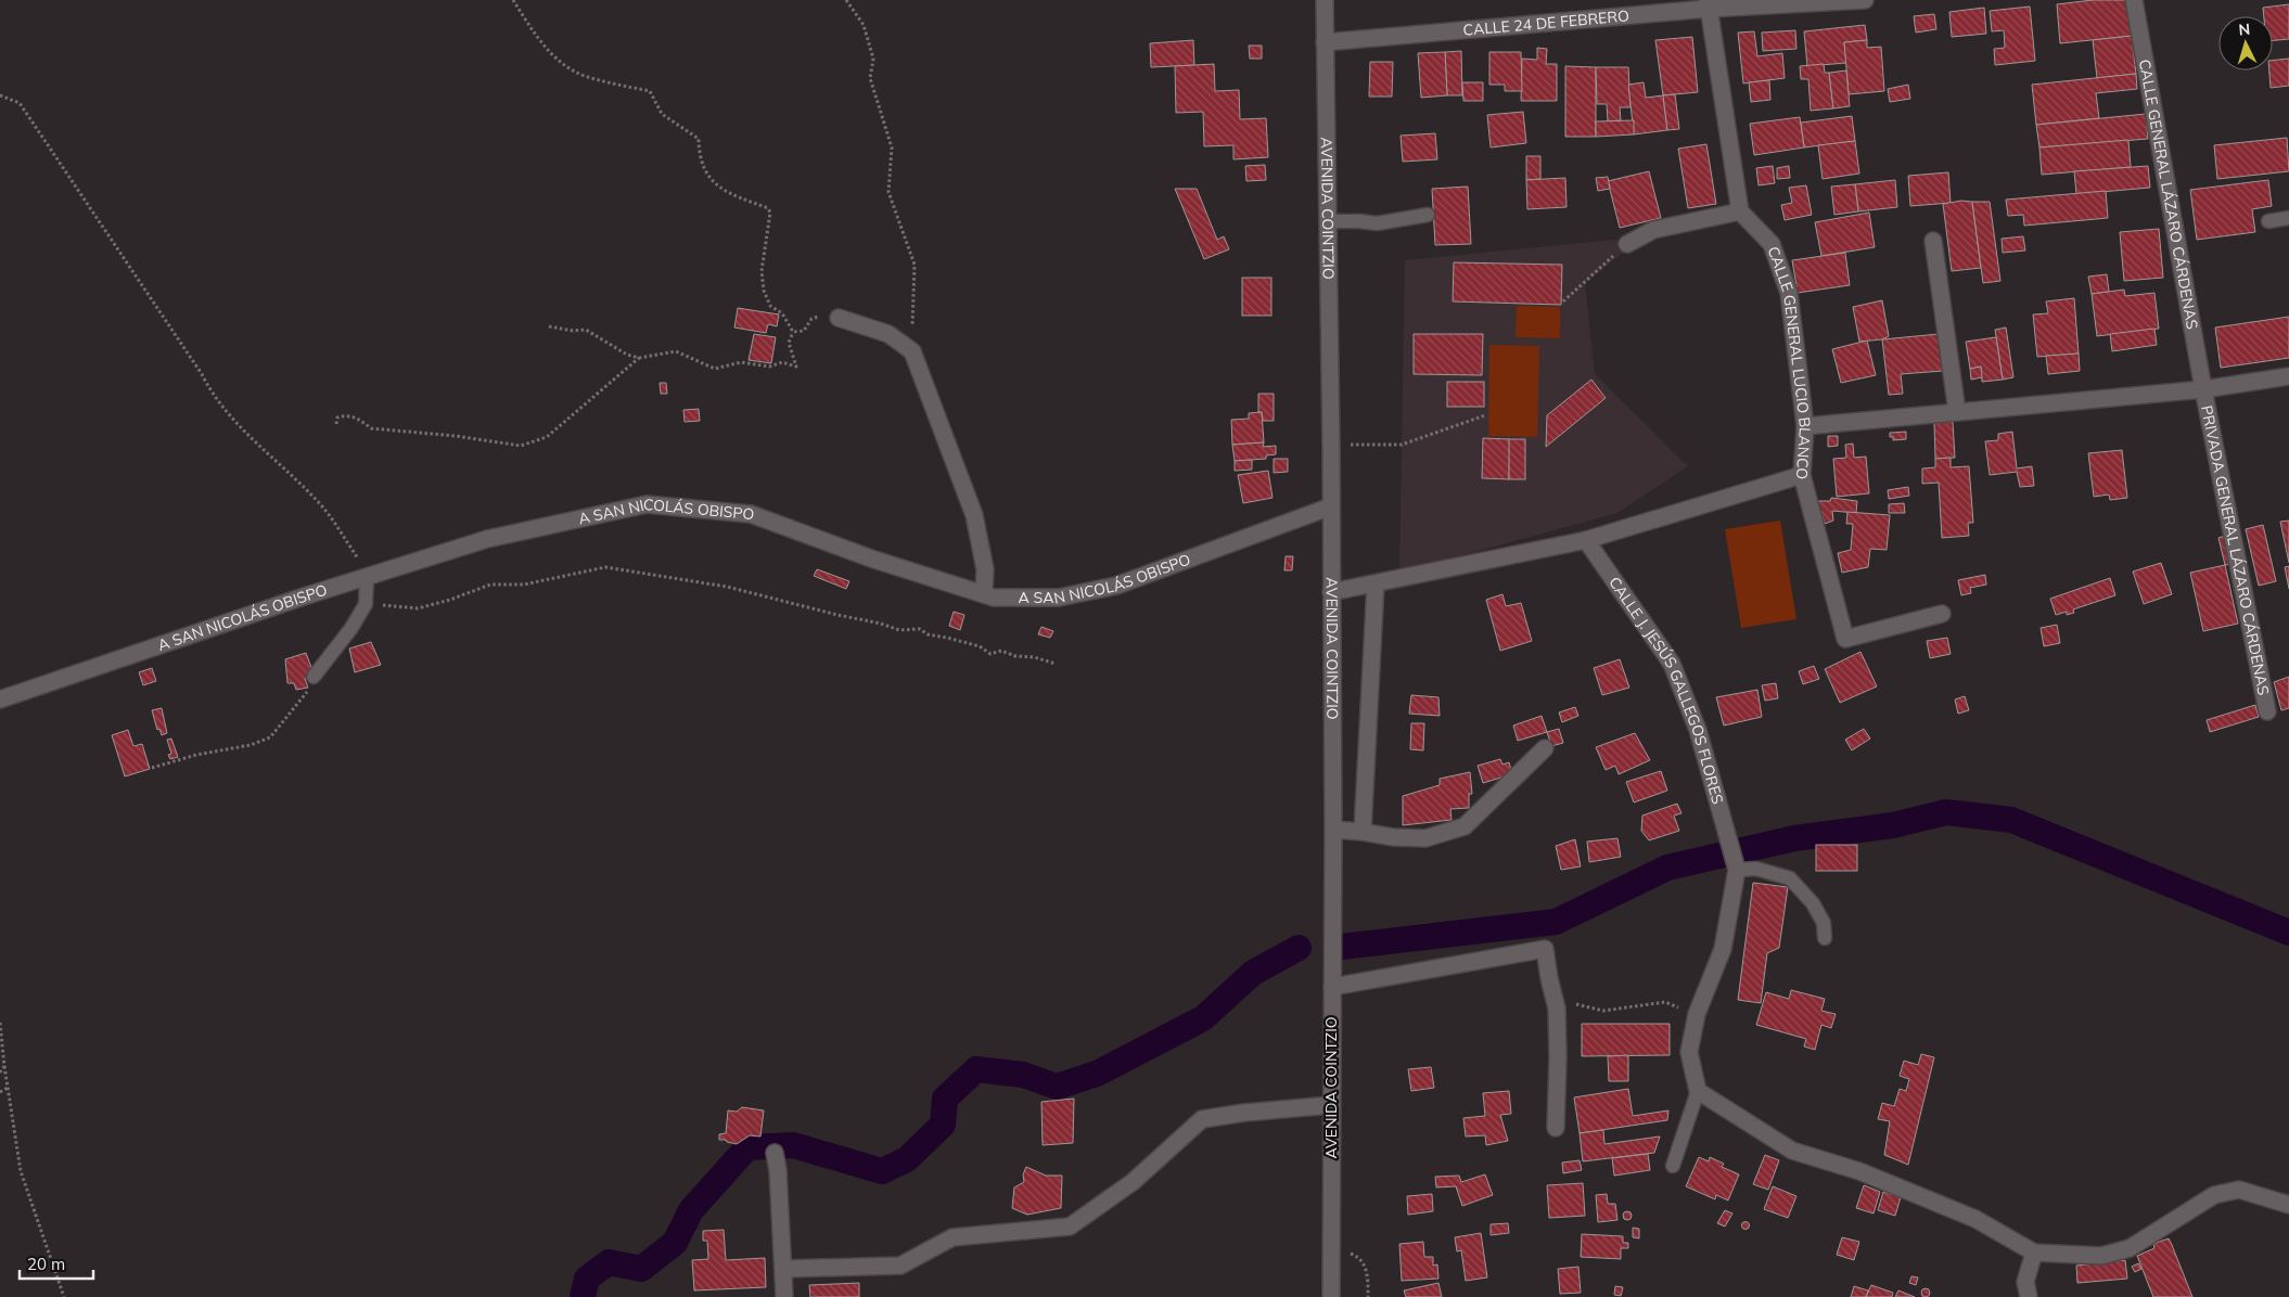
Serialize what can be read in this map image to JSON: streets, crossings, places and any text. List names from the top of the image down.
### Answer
{
  "streets": {
    "street": [
      "CALLE 24 DE FEBRERO",
      "CALLE GENERAL LÁZARO CÁRDENAS",
      "AVENIDA COINTZIO",
      "CALLE GENERAL LUCIO BLANCO",
      "A SAN NICOLÁS OBISPO",
      "PRIVADA GENERAL LÁZARO CÁRDENAS",
      "CALLE J. JESÚS GALLEGOS FLORES"
    ]
  },
  "crossings": [
    ["CALLE 24 DE FEBRERO", "AVENIDA COINTZIO"],
    ["CALLE GENERAL LÁZARO CÁRDENAS", "PRIVADA GENERAL LÁZARO CÁRDENAS"],
    ["AVENIDA COINTZIO", "A SAN NICOLÁS OBISPO"]
  ],
  "scale_bar": "20 m",
  "north": "top"
}
